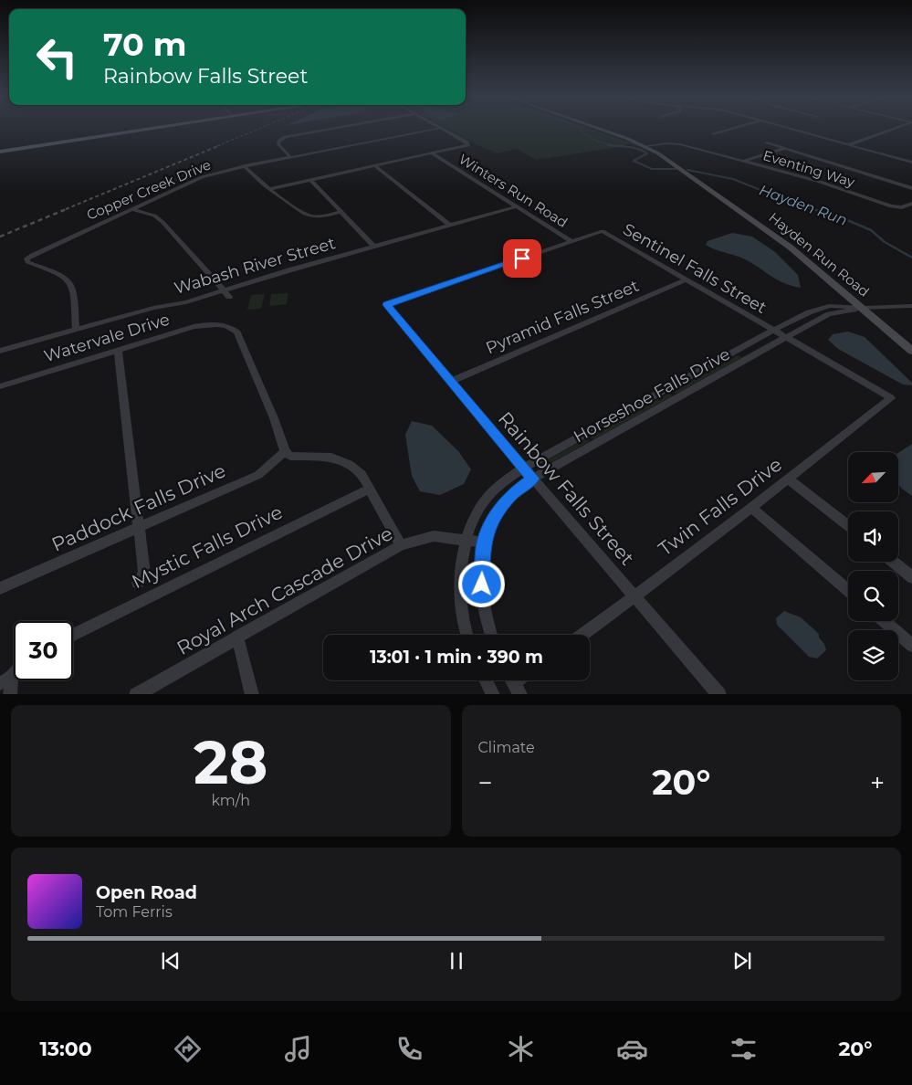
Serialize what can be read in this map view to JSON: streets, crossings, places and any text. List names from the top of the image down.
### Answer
{
  "streets": {
    "main road": ["Hayden Run Road"],
    "street": [
      "Eventing Way",
      "Copper Creek Drive",
      "Winters Run Road",
      "Wabash River Street",
      "Sentinel Falls Street",
      "Pyramid Falls Street",
      "Watervale Drive",
      "Horseshoe Falls Drive",
      "Rainbow Falls Street",
      "Twin Falls Drive",
      "Paddock Falls Drive",
      "Mystic Falls Drive",
      "Royal Arch Cascade Drive"
    ]
  },
  "crossings": [
    ["Eventing Way", "Hayden Run Road"],
    ["Copper Creek Drive", "Wabash River Street"],
    ["Winters Run Road", "Wabash River Street"],
    ["Winters Run Road", "Sentinel Falls Street"],
    ["Winters Run Road", "Rainbow Falls Street"],
    ["Hayden Run Road", "Horseshoe Falls Drive"],
    ["Sentinel Falls Street", "Pyramid Falls Street"],
    ["Sentinel Falls Street", "Horseshoe Falls Drive"],
    ["Sentinel Falls Street", "Rainbow Falls Street"],
    ["Sentinel Falls Street", "Twin Falls Drive"],
    ["Pyramid Falls Street", "Rainbow Falls Street"],
    ["Watervale Drive", "Paddock Falls Drive"],
    ["Horseshoe Falls Drive", "Rainbow Falls Street"],
    ["Horseshoe Falls Drive", "Royal Arch Cascade Drive"],
    ["Rainbow Falls Street", "Twin Falls Drive"]
  ],
  "water": ["Hayden Run"],
  "north": "bottom left",
  "page": {
    "turn": ["70 m", "Rainbow Falls Street"],
    "limit": "30",
    "trip": "13:01 · 1 min · 390 m",
    "tile": [
      ["28", "km/h"],
      "Climate"
    ],
    "heat": ["−", "20°", "+"],
    "song": ["Open Road", "Tom Ferris"],
    "tabs": ["13:00", "20°"]
  }
}
